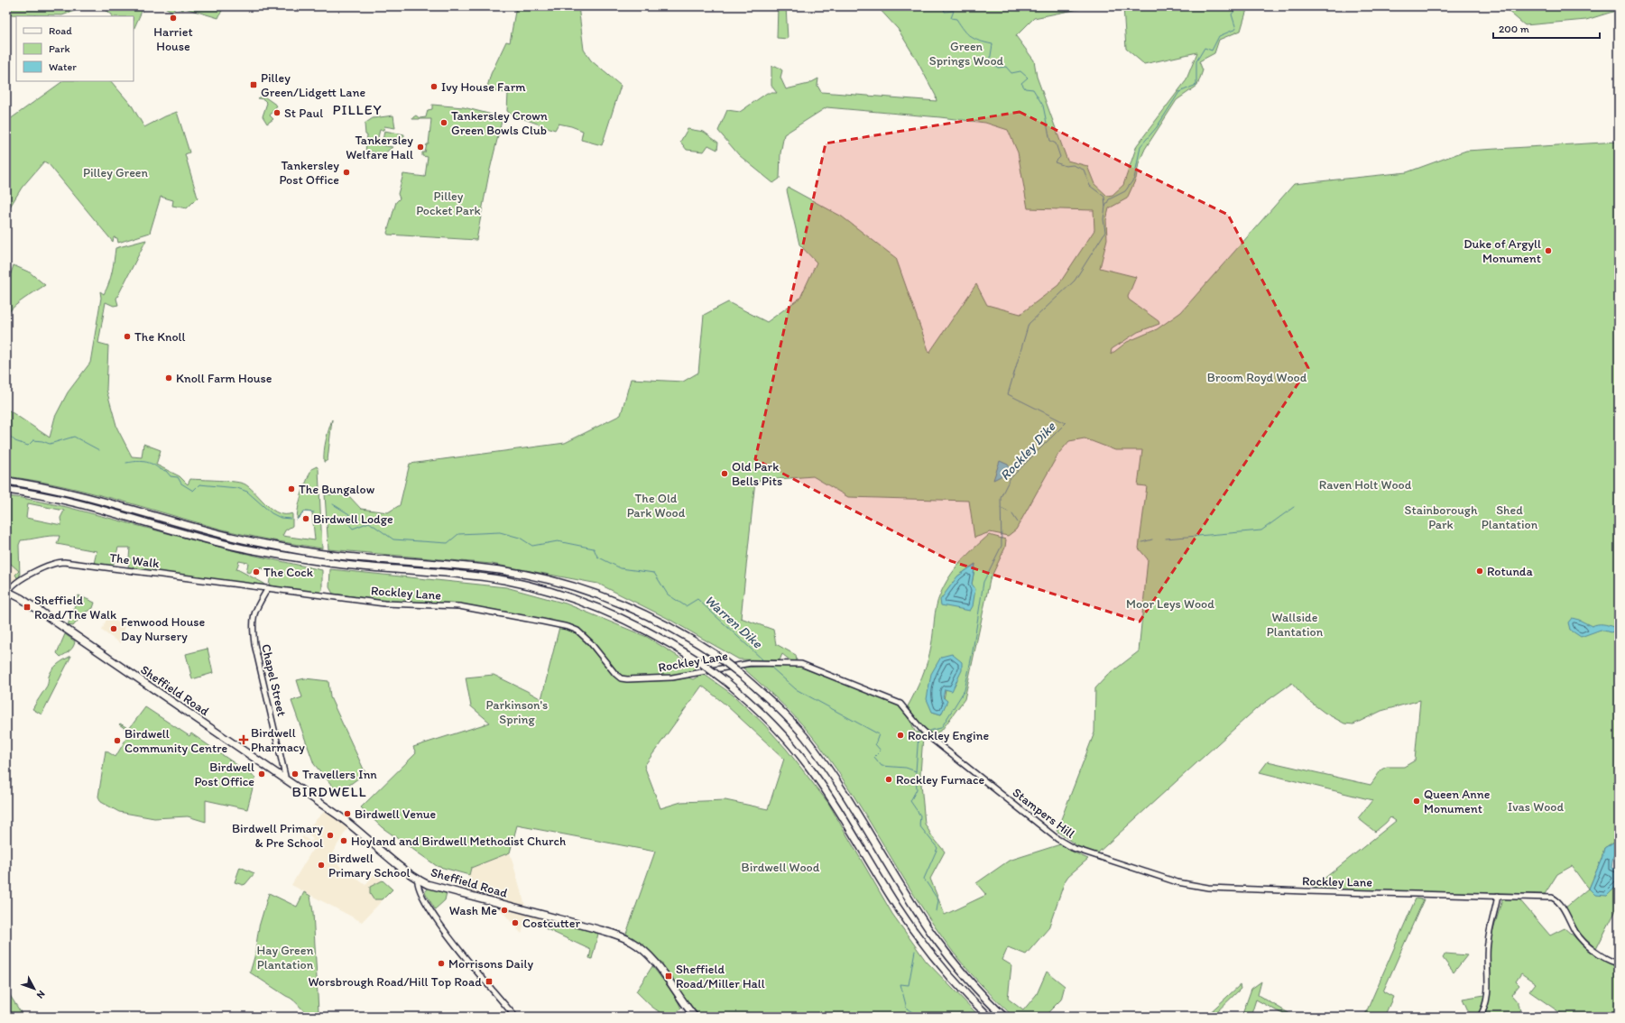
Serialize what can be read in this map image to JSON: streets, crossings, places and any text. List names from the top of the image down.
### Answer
{
  "streets": {
    "highway": ["Sheffield Road"],
    "street": [
      "The Walk",
      "Rockley Lane",
      "Chapel Street",
      "Stampers Hill"
    ]
  },
  "crossings": [
    ["The Walk", "Rockley Lane"],
    ["The Walk", "Chapel Street"],
    ["The Walk", "Sheffield Road"],
    ["Rockley Lane", "Stampers Hill"],
    ["Chapel Street", "Sheffield Road"]
  ],
  "districts": ["PILLEY", "BIRDWELL"],
  "water": ["Rockley Dike", "Warren Dike"],
  "parks": [
    "Green Springs Wood",
    "Pilley Green",
    "Pilley Pocket Park",
    "Broom Royd Wood",
    "Raven Holt Wood",
    "The Old Park Wood",
    "Stainborough Park",
    "Shed Plantation",
    "Moor Leys Wood",
    "Wallside Plantation",
    "Parkinson's Spring",
    "Ivas Wood",
    "Birdwell Wood",
    "Hay Green Plantation"
  ],
  "places": {
    "other": [
      "Harriet House",
      "Ivy House Farm",
      "St Paul",
      "Tankersley Crown Green Bowls Club",
      "Tankersley Welfare Hall",
      "Tankersley Post Office",
      "Duke of Argyll Monument",
      "The Knoll",
      "Knoll Farm House",
      "Old Park Bells Pits",
      "The Bungalow",
      "Birdwell Lodge",
      "Rotunda",
      "The Cock",
      "Fenwood House Day Nursery",
      "Rockley Engine",
      "Birdwell Community Centre",
      "Birdwell Post Office",
      "Travellers Inn",
      "Rockley Furnace",
      "Queen Anne Monument",
      "Birdwell Venue",
      "Birdwell Primary & Pre School",
      "Hoyland and Birdwell Methodist Church",
      "Birdwell Primary School",
      "Wash Me",
      "Costcutter",
      "Morrisons Daily"
    ],
    "transit": [
      "Pilley Green/Lidgett Lane",
      "Sheffield Road/The Walk",
      "Sheffield Road/Miller Hall",
      "Worsbrough Road/Hill Top Road"
    ],
    "health": ["Birdwell Pharmacy"]
  },
  "legend": ["Road", "Park", "Water"],
  "scale_bar": "200 m",
  "north": "bottom right"
}
